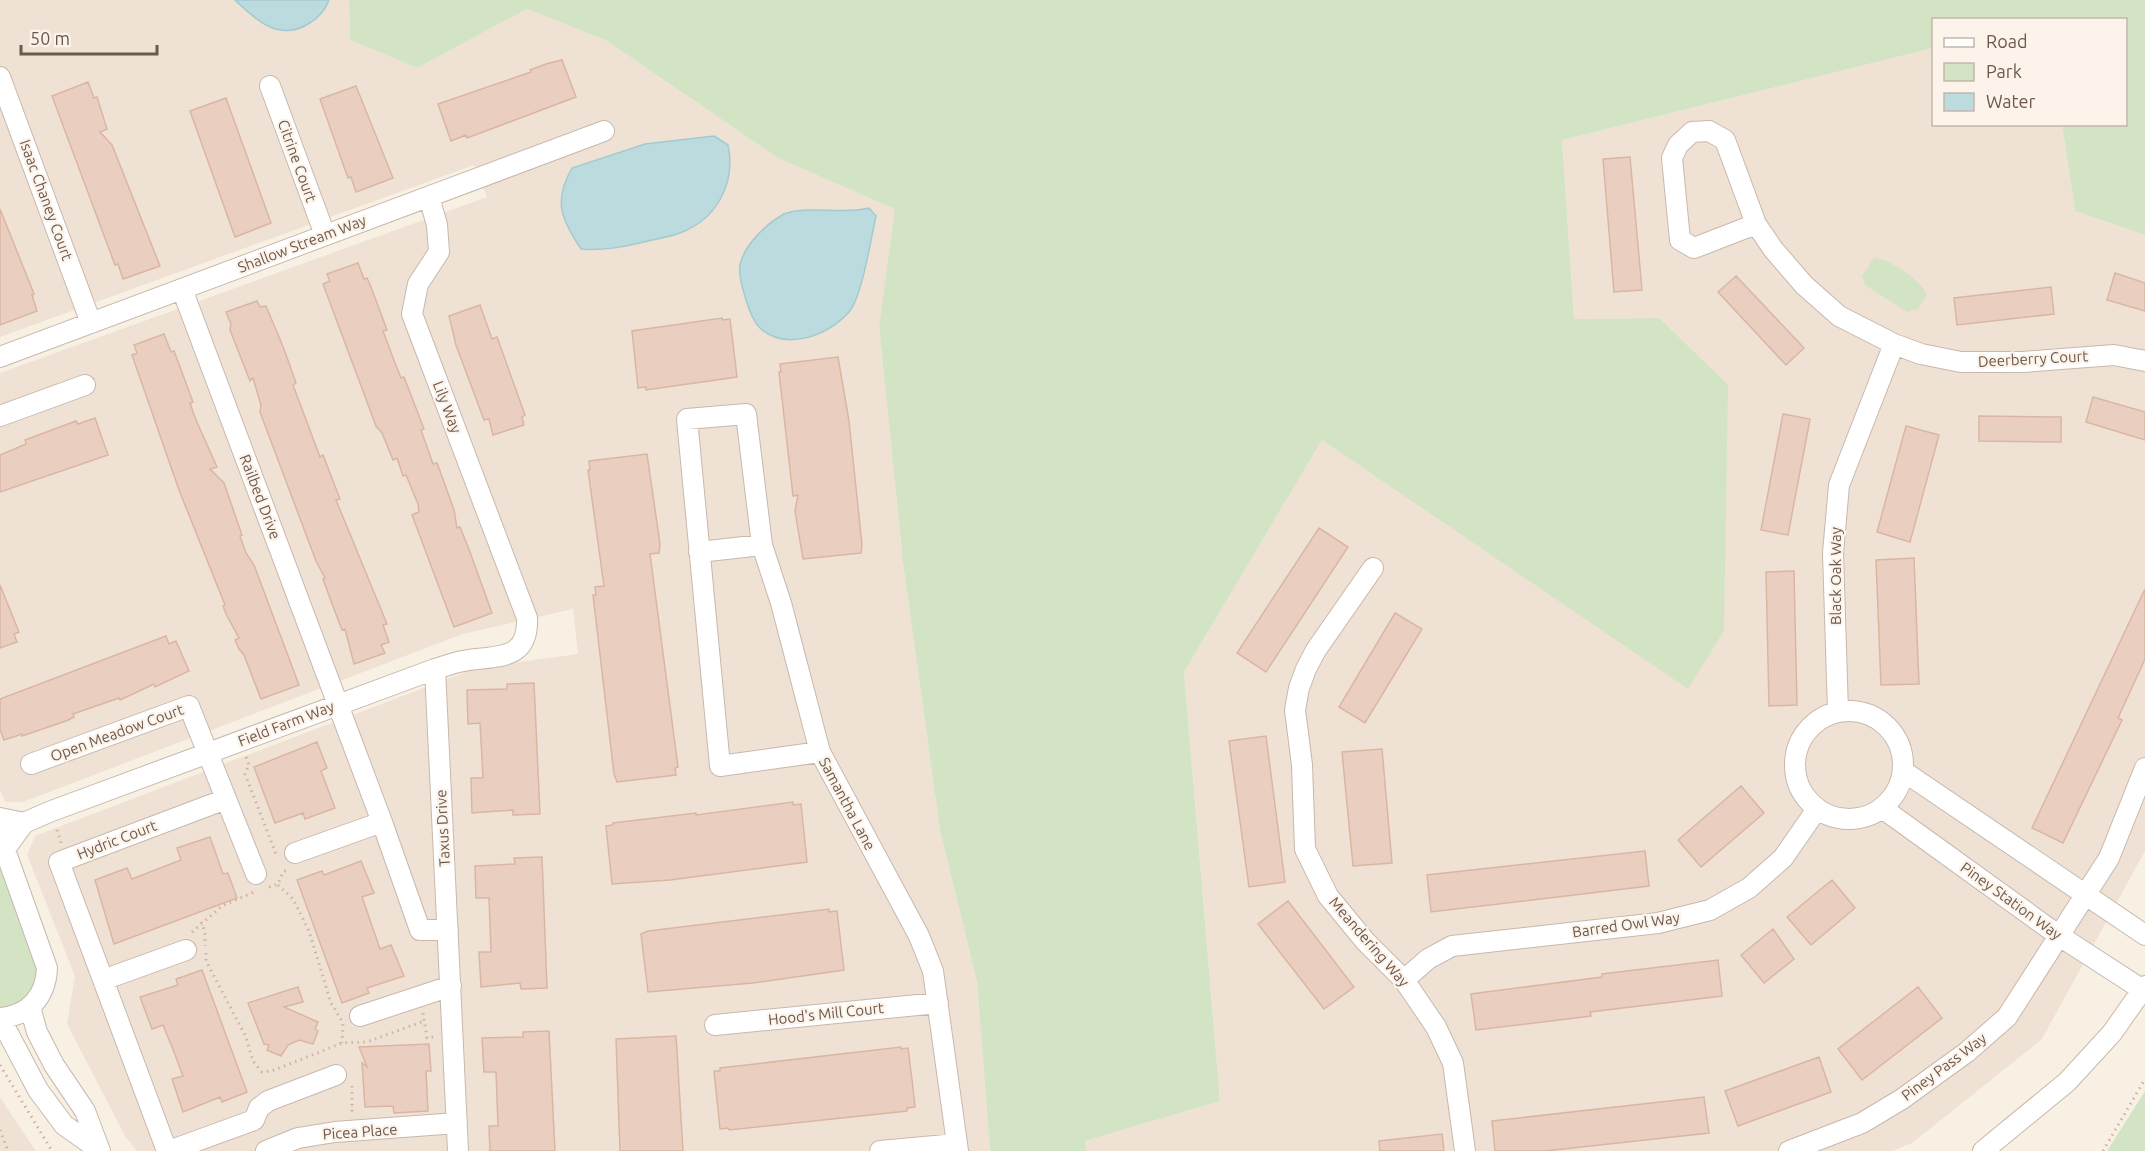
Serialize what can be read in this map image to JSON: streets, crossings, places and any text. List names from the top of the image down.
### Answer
{
  "streets": {
    "street": [
      "Citrine Court",
      "Isaac Chaney Court",
      "Shallow Stream Way",
      "Deerberry Court",
      "Lily Way",
      "Railbed Drive",
      "Black Oak Way",
      "Field Farm Way",
      "Open Meadow Court",
      "Samantha Lane",
      "Taxus Drive",
      "Hydric Court",
      "Piney Station Way",
      "Barred Owl Way",
      "Meandering Way",
      "Hood's Mill Court",
      "Piney Pass Way",
      "Picea Place"
    ]
  },
  "crossings": [
    ["Citrine Court", "Shallow Stream Way"],
    ["Isaac Chaney Court", "Shallow Stream Way"],
    ["Shallow Stream Way", "Lily Way"],
    ["Shallow Stream Way", "Railbed Drive"],
    ["Deerberry Court", "Black Oak Way"],
    ["Lily Way", "Field Farm Way"],
    ["Railbed Drive", "Field Farm Way"],
    ["Railbed Drive", "Taxus Drive"],
    ["Black Oak Way", "Piney Station Way"],
    ["Black Oak Way", "Barred Owl Way"],
    ["Field Farm Way", "Open Meadow Court"],
    ["Field Farm Way", "Taxus Drive"],
    ["Samantha Lane", "Hood's Mill Court"],
    ["Taxus Drive", "Picea Place"],
    ["Piney Station Way", "Barred Owl Way"],
    ["Piney Station Way", "Piney Pass Way"],
    ["Barred Owl Way", "Meandering Way"]
  ],
  "legend": ["Road", "Park", "Water"],
  "scale_bar": "50 m"
}
